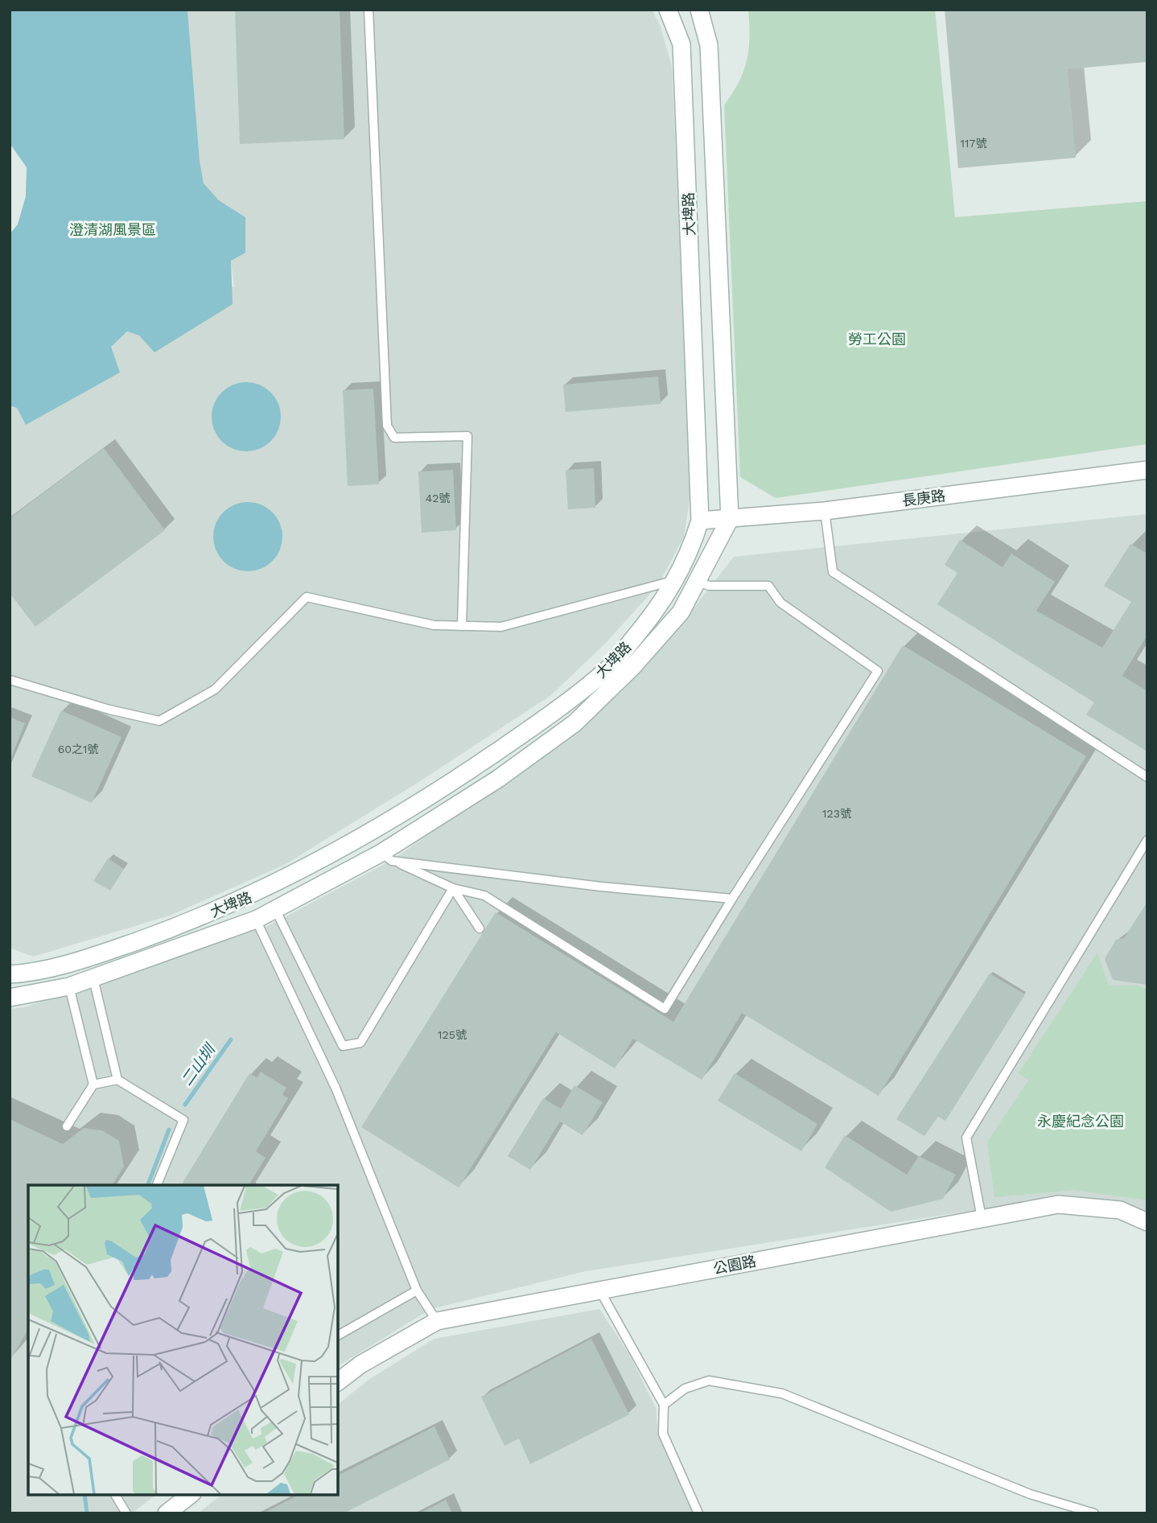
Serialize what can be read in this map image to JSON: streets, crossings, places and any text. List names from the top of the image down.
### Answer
{
  "streets": {
    "main road": ["大埤路", "長庚路", "公園路"]
  },
  "crossings": [
    ["大埤路", "長庚路"],
    ["大埤路", "公園路"]
  ],
  "water": ["二山圳"],
  "parks": ["澄清湖風景區", "勞工公園", "永慶紀念公園"],
  "house_numbers": [
    "117號",
    "42號",
    "60之1號",
    "123號",
    "125號"
  ]
}
